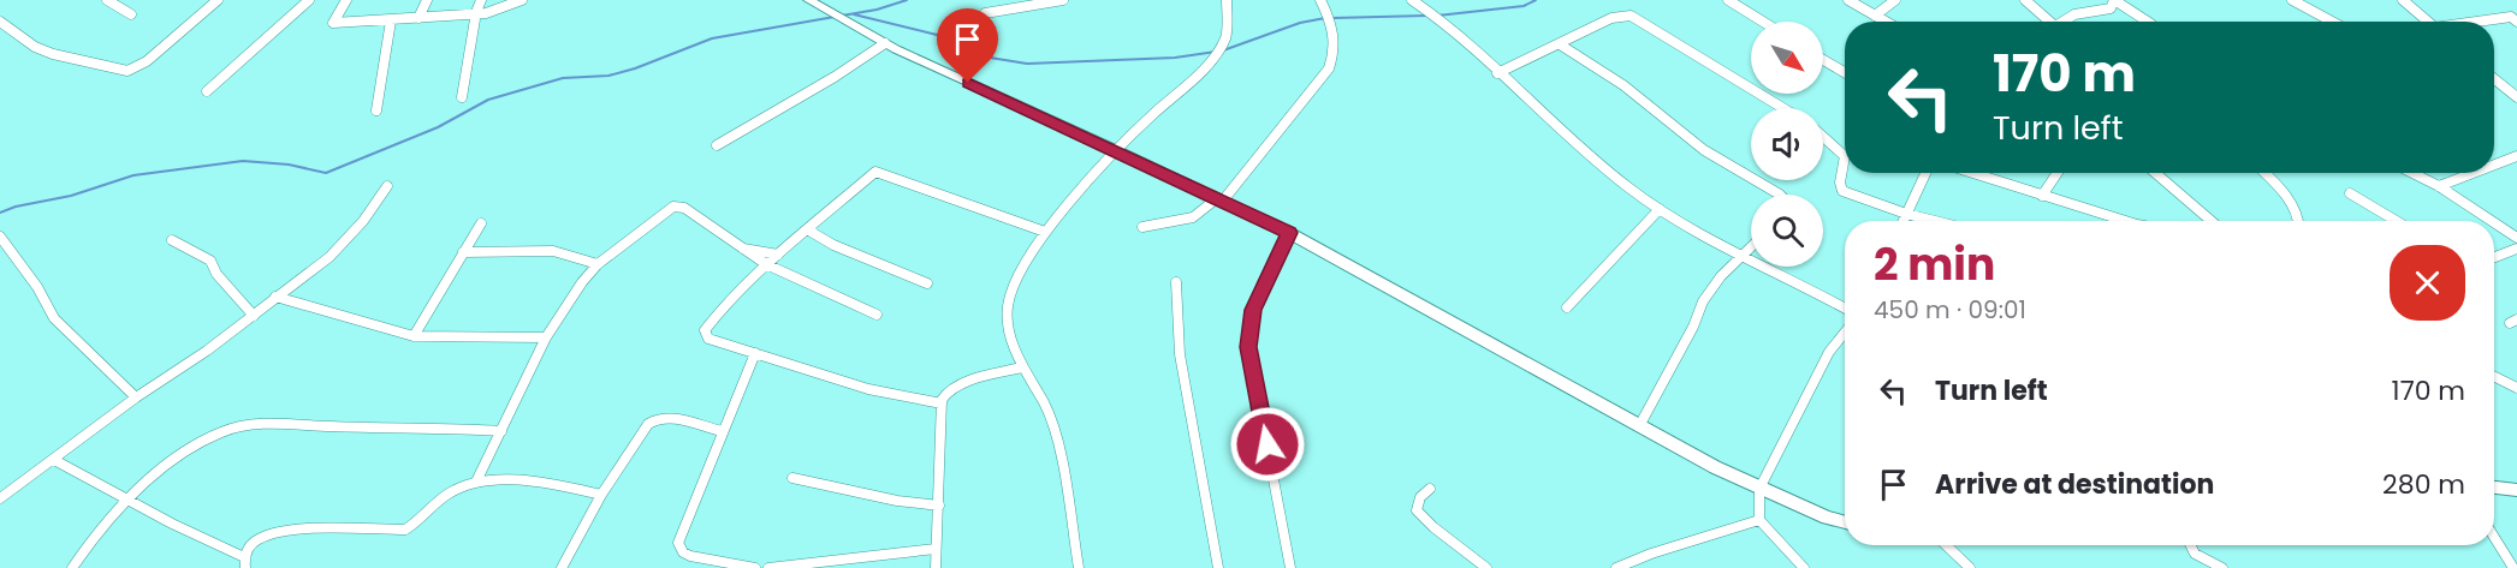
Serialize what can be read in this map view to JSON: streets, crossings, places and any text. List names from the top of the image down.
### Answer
{
  "north": "bottom right",
  "page": {
    "turn": ["170 m", "Turn left"],
    "heading": ["2 min", "450 m · 09:01"],
    "list": [
      {
        "name": "Turn left",
        "value": "170 m"
      },
      {
        "name": "Arrive at destination",
        "value": "280 m"
      }
    ]
  }
}
